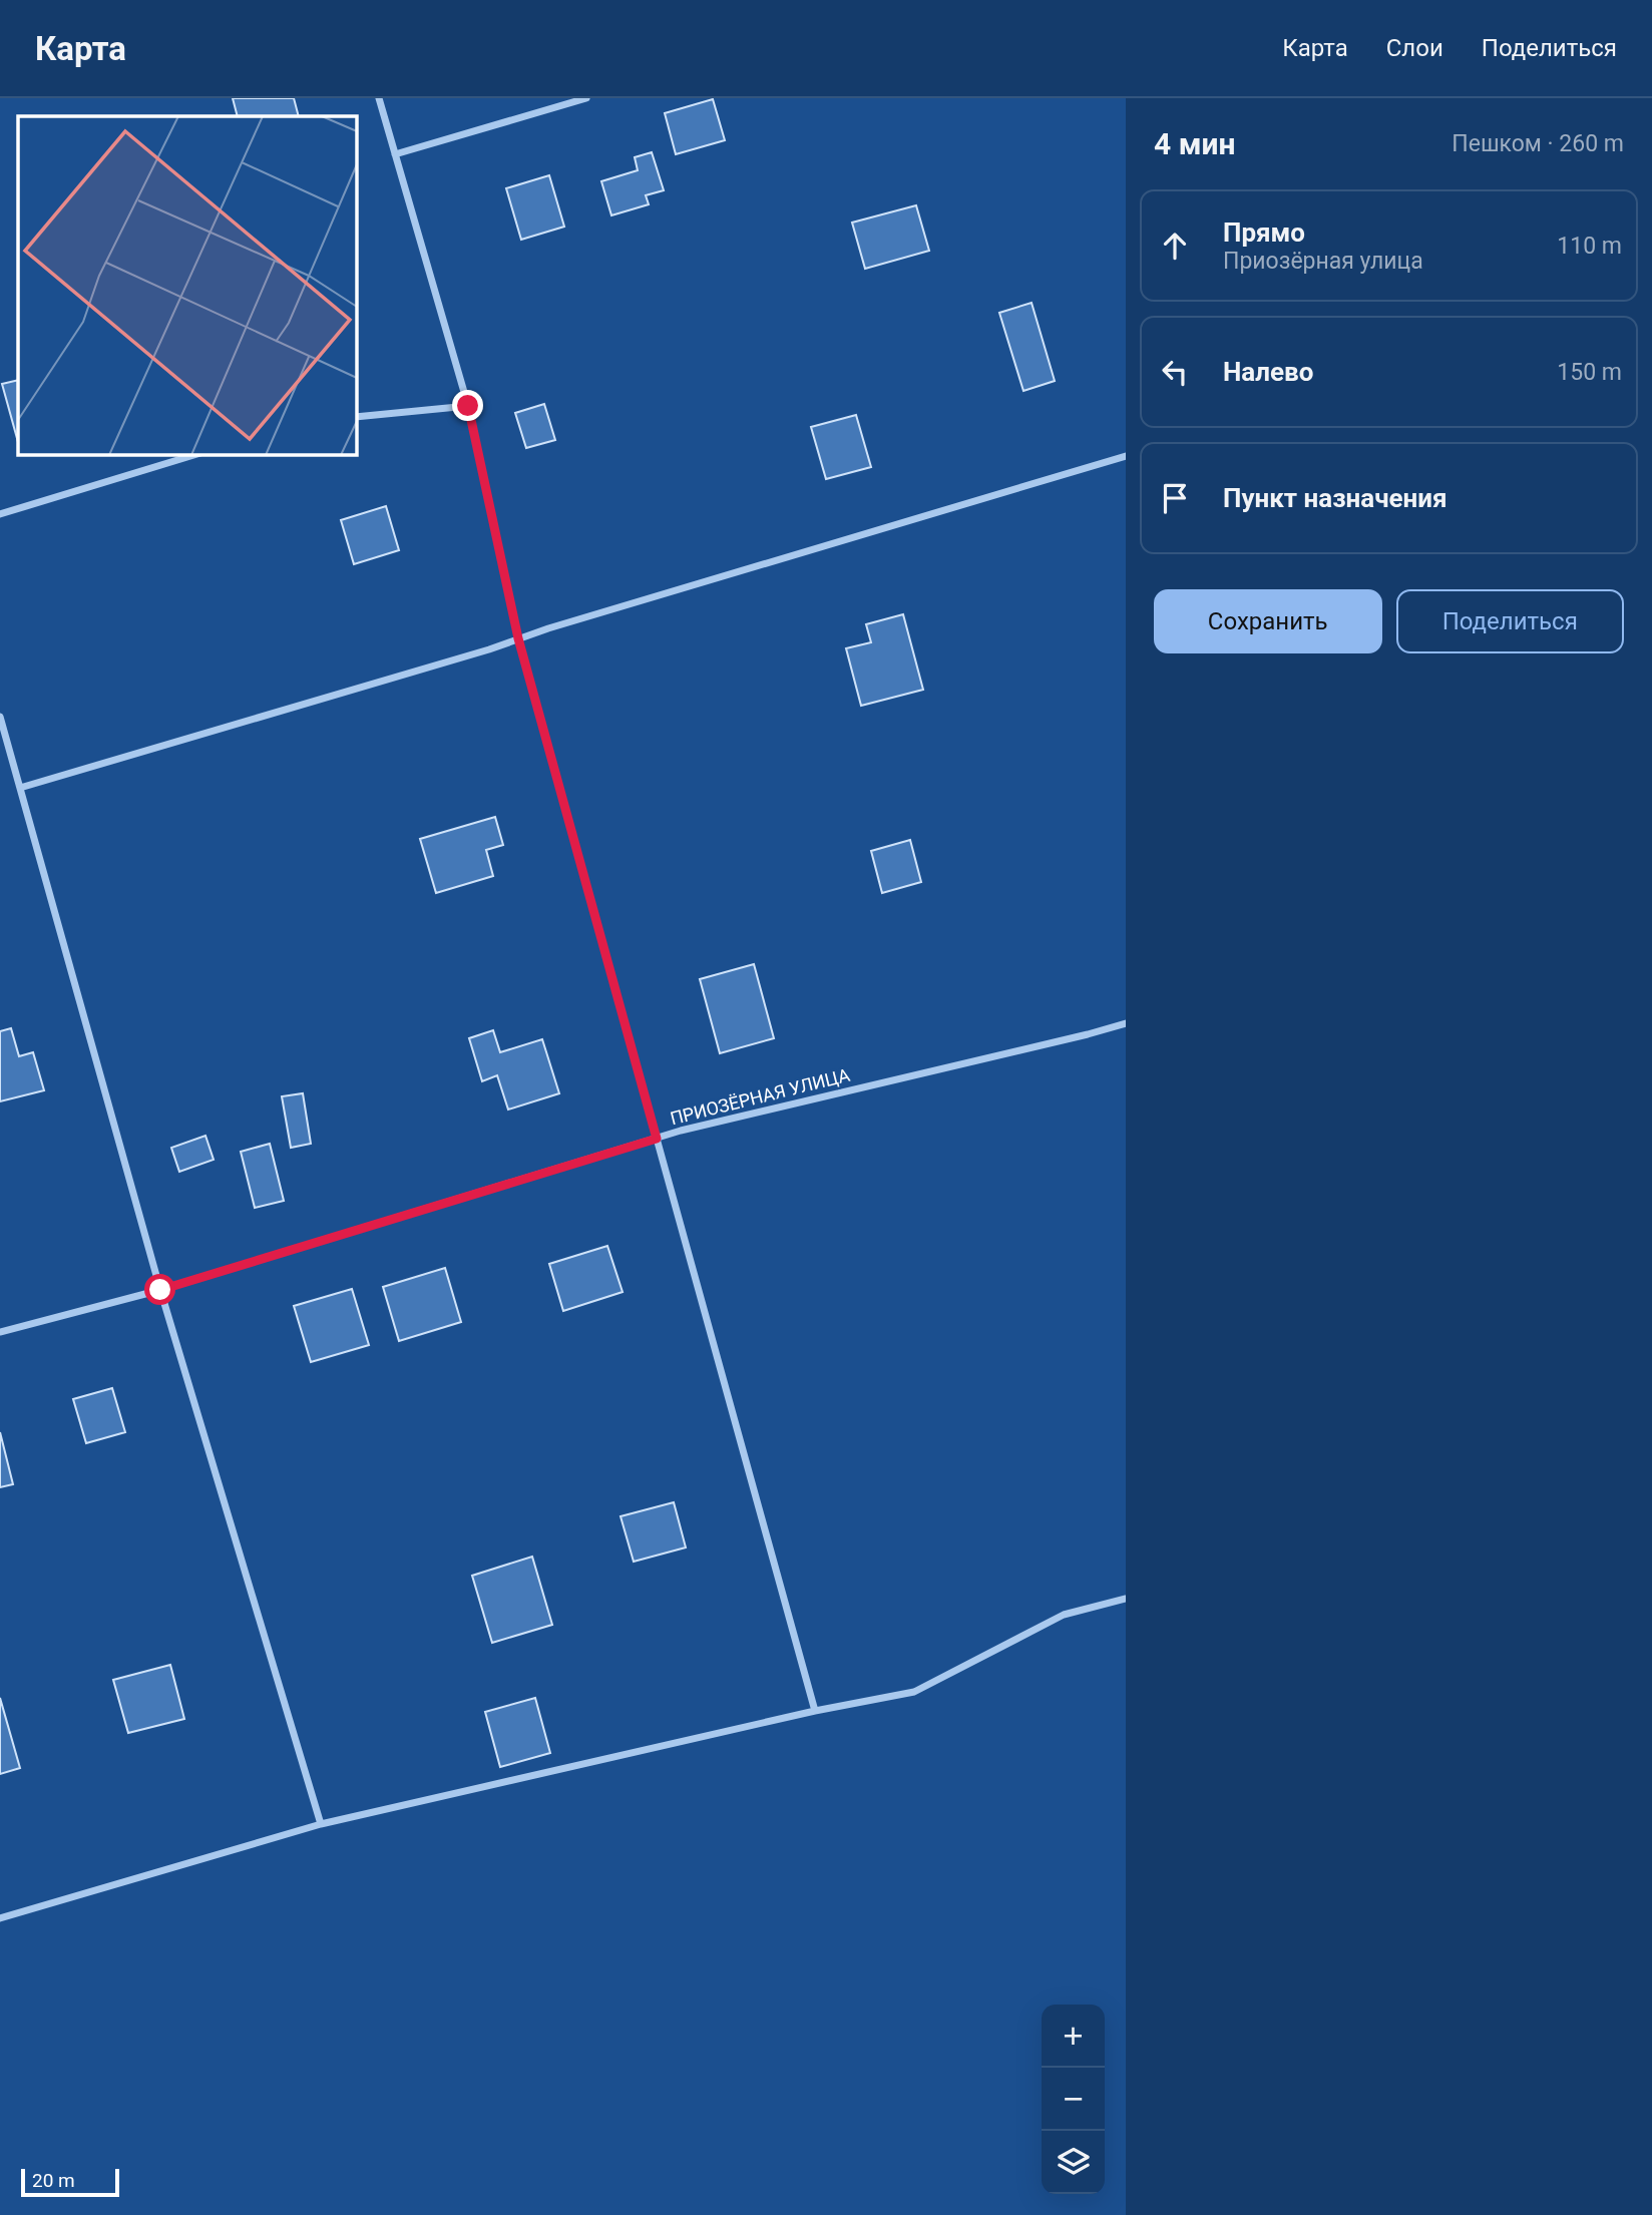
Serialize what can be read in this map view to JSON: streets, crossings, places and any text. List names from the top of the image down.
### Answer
{
  "streets": {
    "street": ["ПРИОЗЁРНАЯ УЛИЦА"]
  },
  "scale_bar": "20 m",
  "page": {
    "header": "Карта",
    "nav": ["Карта", "Слои", "Поделиться"],
    "heading": ["4 мин", "Пешком · 260 m"],
    "list": [
      ["Прямо", "Приозёрная улица", "110 m"],
      ["Налево", "150 m"],
      "Пункт назначения"
    ],
    "buttons": ["Сохранить", "Поделиться"],
    "map_buttons": ["+", "−"],
    "scale": "20 m"
  }
}
